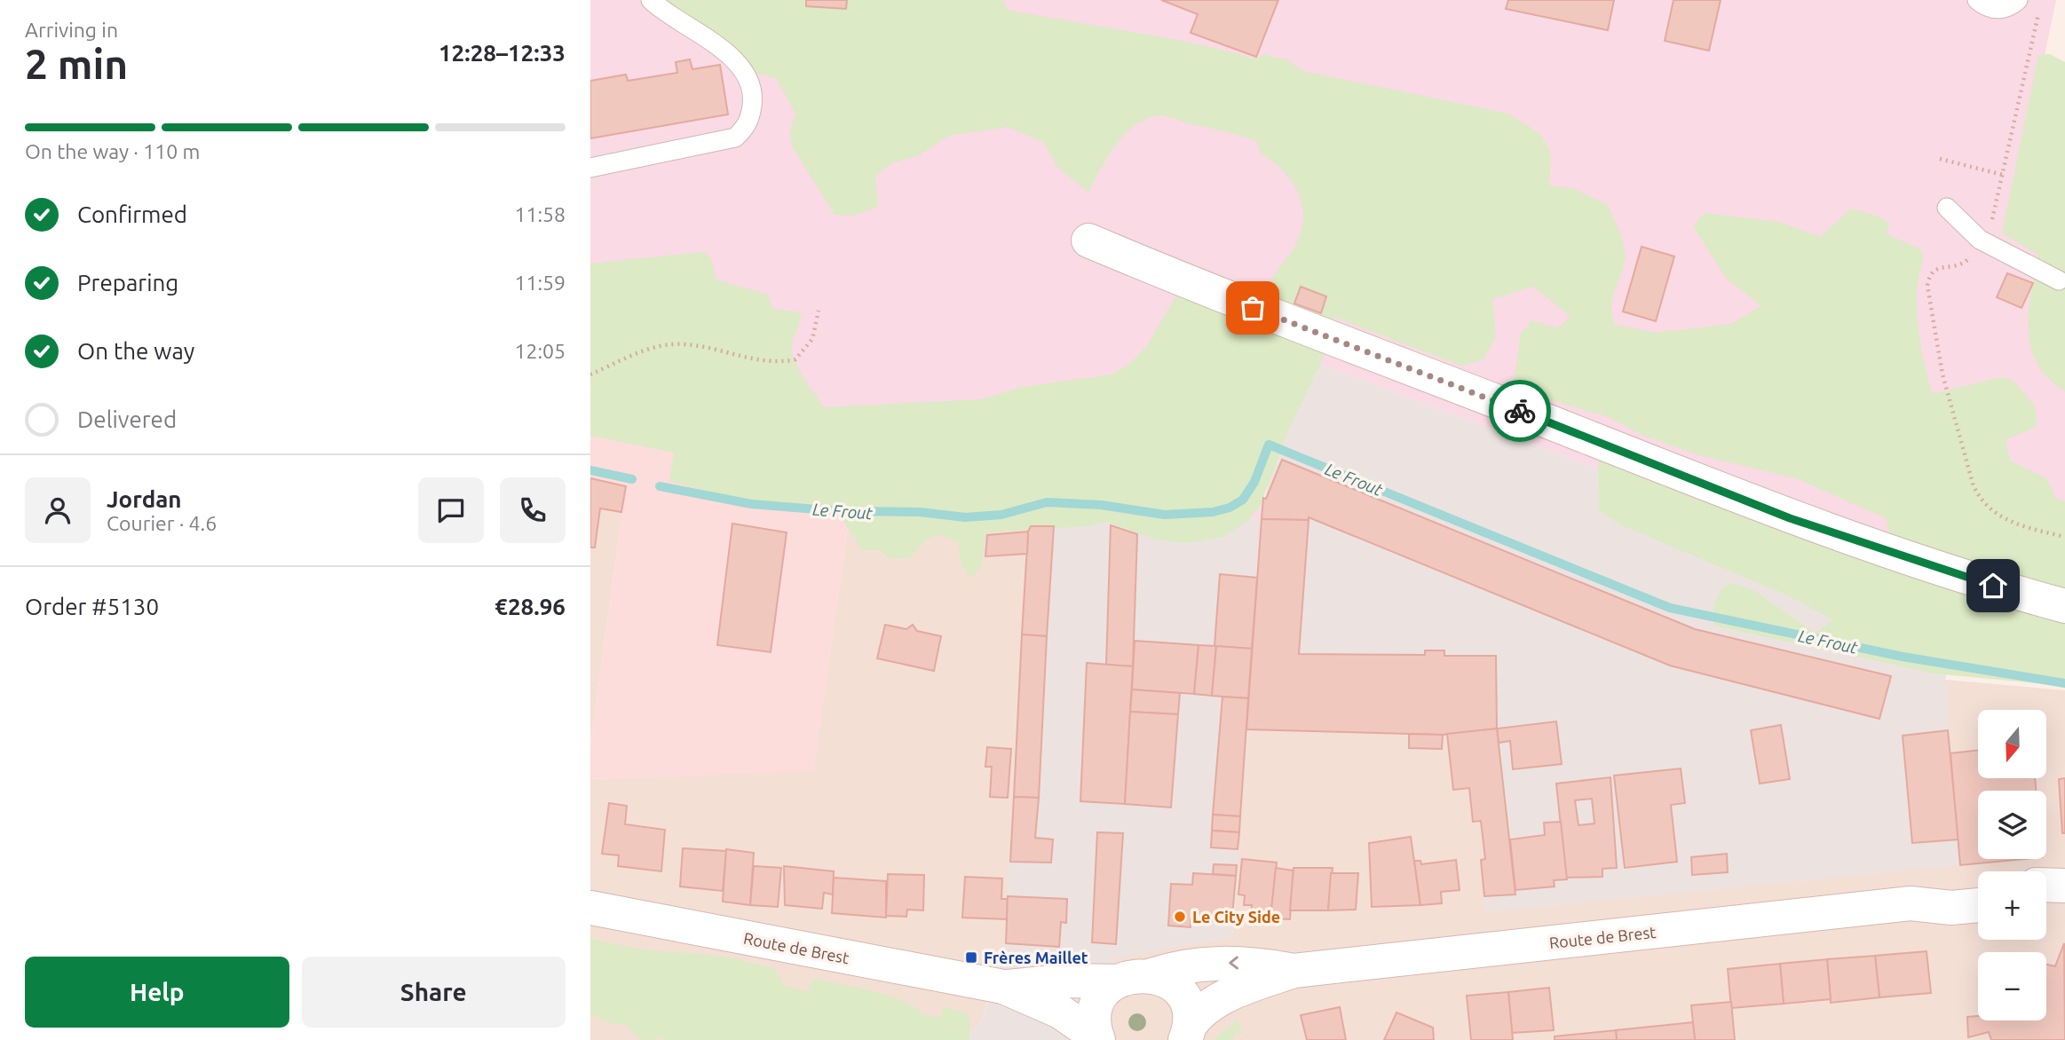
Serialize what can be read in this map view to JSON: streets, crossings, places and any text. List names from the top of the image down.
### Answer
{
  "streets": {
    "main road": ["Route de Brest"]
  },
  "water": ["Le Frout"],
  "places": {
    "other": ["Le City Side"],
    "transit": ["Frères Maillet"]
  },
  "north": "bottom",
  "page": {
    "heading": ["2 min", "Arriving in", "12:28–12:33"],
    "panel": [
      "Jordan",
      "Courier · 4.6",
      "Order #5130",
      "€28.96"
    ],
    "bar": "On the way · 110 m",
    "list": [
      ["Confirmed", "11:58"],
      ["Preparing", "11:59"],
      ["On the way", "12:05"],
      "Delivered"
    ],
    "map_buttons": ["+", "−"],
    "buttons": ["Help", "Share"]
  }
}
